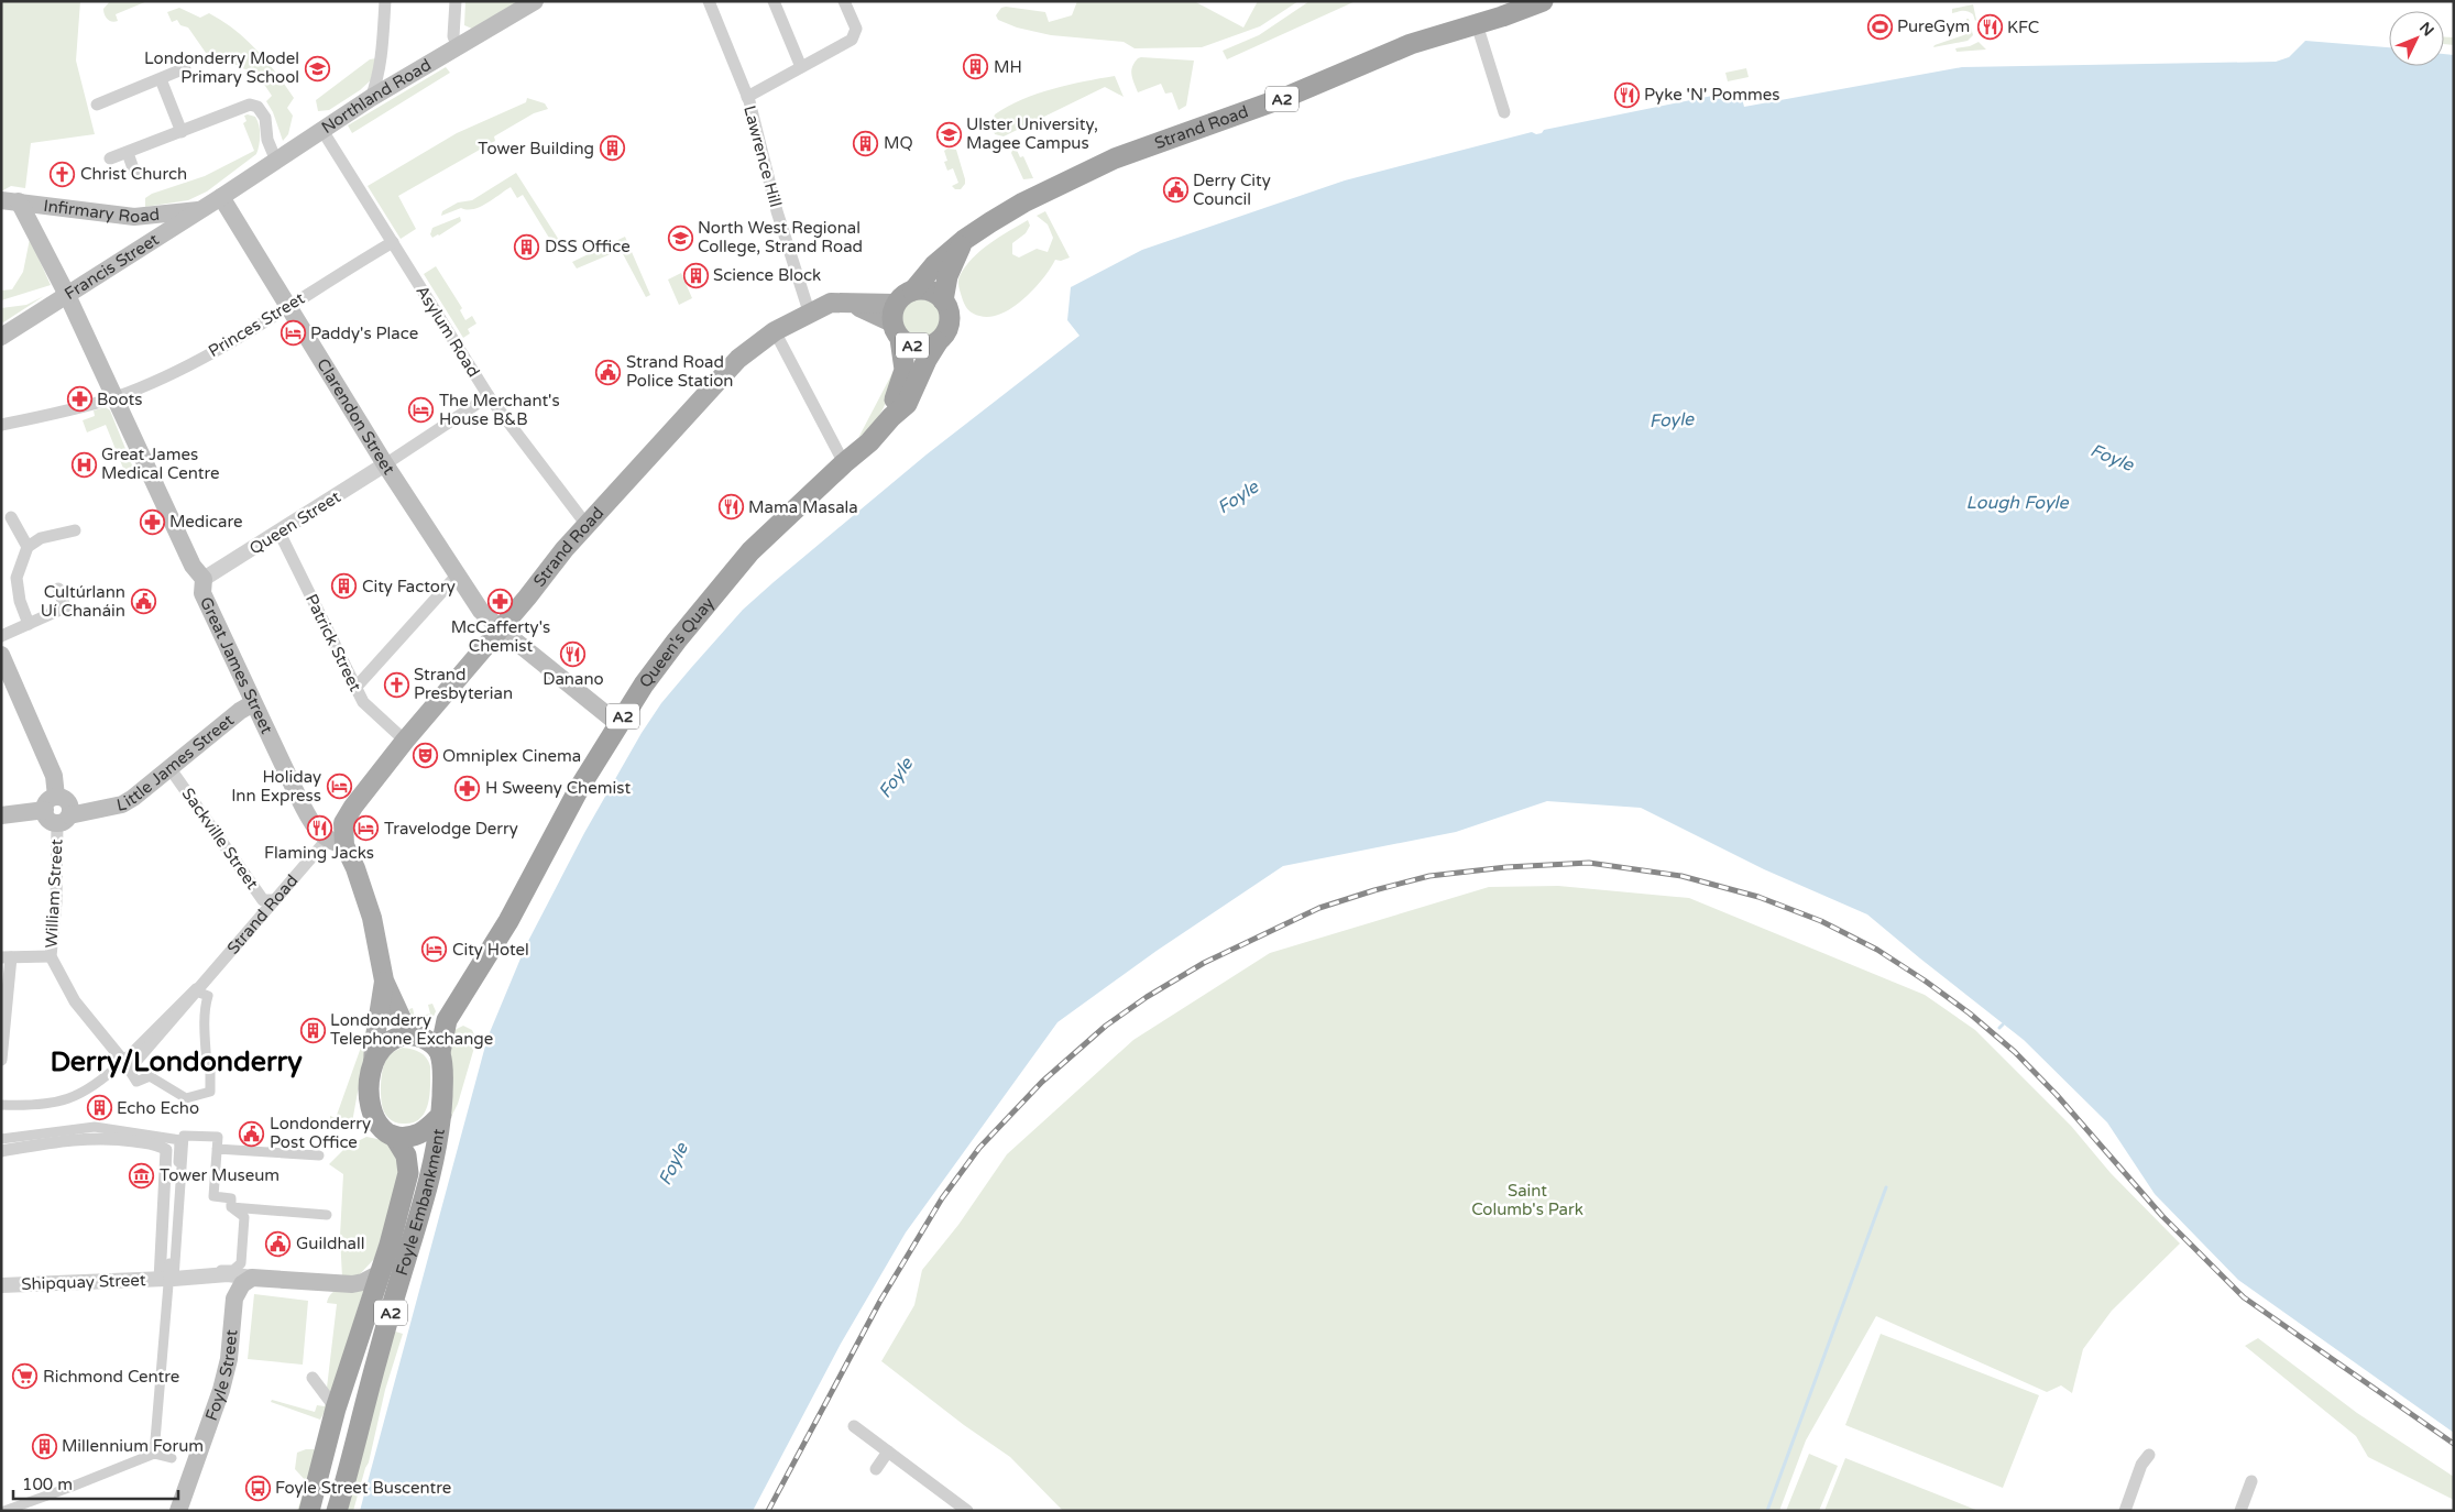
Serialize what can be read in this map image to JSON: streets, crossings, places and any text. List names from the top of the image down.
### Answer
{
  "streets": {
    "highway": [
      "A2",
      "Strand Road",
      "Queen's Quay",
      "Foyle Embankment"
    ],
    "main road": [
      "Northland Road",
      "Infirmary Road",
      "Francis Street",
      "Clarendon Street",
      "Great James Street",
      "Little James Street",
      "William Street",
      "Foyle Street"
    ],
    "street": [
      "Lawrence Hill",
      "Princes Street",
      "Asylum Road",
      "Queen Street",
      "Patrick Street",
      "Sackville Street",
      "Shipquay Street"
    ]
  },
  "crossings": [
    ["Northland Road", "Francis Street"],
    ["Northland Road", "Asylum Road"],
    ["Northland Road", "Clarendon Street"],
    ["A2", "Strand Road"],
    ["A2", "Queen's Quay"],
    ["A2", "Great James Street"],
    ["A2", "Foyle Embankment"],
    ["Strand Road", "Lawrence Hill"],
    ["Strand Road", "Asylum Road"],
    ["Strand Road", "Clarendon Street"],
    ["Strand Road", "Queen's Quay"],
    ["Strand Road", "Patrick Street"],
    ["Strand Road", "Great James Street"],
    ["Strand Road", "Sackville Street"],
    ["Strand Road", "William Street"],
    ["Infirmary Road", "Francis Street"],
    ["Infirmary Road", "Great James Street"],
    ["Francis Street", "Clarendon Street"],
    ["Francis Street", "Great James Street"],
    ["Princes Street", "Asylum Road"],
    ["Princes Street", "Clarendon Street"],
    ["Princes Street", "Great James Street"],
    ["Clarendon Street", "Queen Street"],
    ["Clarendon Street", "Queen's Quay"],
    ["Queen Street", "Patrick Street"],
    ["Queen Street", "Great James Street"],
    ["Queen's Quay", "Foyle Embankment"],
    ["Great James Street", "Little James Street"],
    ["Little James Street", "Sackville Street"],
    ["Little James Street", "William Street"]
  ],
  "districts": ["Derry/Londonderry"],
  "water": ["Foyle", "Lough Foyle"],
  "parks": ["Saint Columb's Park"],
  "places": {
    "sports": ["PureGym"],
    "restaurant": [
      "KFC",
      "Pyke 'N' Pommes",
      "Mama Masala",
      "Danano",
      "Flaming Jacks"
    ],
    "building": [
      "MH",
      "MQ",
      "Tower Building",
      "DSS Office",
      "Science Block",
      "City Factory",
      "Londonderry Telephone Exchange",
      "Echo Echo",
      "Millennium Forum"
    ],
    "school or university": ["Londonderry Model Primary School", "Ulster University, Magee Campus", "North West Regional College, Strand Road"],
    "church": ["Christ Church", "Strand Presbyterian"],
    "public building": [
      "Derry City Council",
      "Strand Road Police Station",
      "Cultúrlann Uí Chanáin",
      "Londonderry Post Office",
      "Guildhall"
    ],
    "hotel": [
      "Paddy's Place",
      "The Merchant's House B&B",
      "Holiday Inn Express",
      "Travelodge Derry",
      "City Hotel"
    ],
    "pharmacy": [
      "Boots",
      "Medicare",
      "McCafferty's Chemist",
      "H Sweeny Chemist"
    ],
    "hospital": ["Great James Medical Centre"],
    "theatre": ["Omniplex Cinema"],
    "museum": ["Tower Museum"],
    "supermarket": ["Richmond Centre"],
    "bus stop": ["Foyle Street Buscentre"]
  },
  "scale_bar": "100 m",
  "north": "top right"
}
